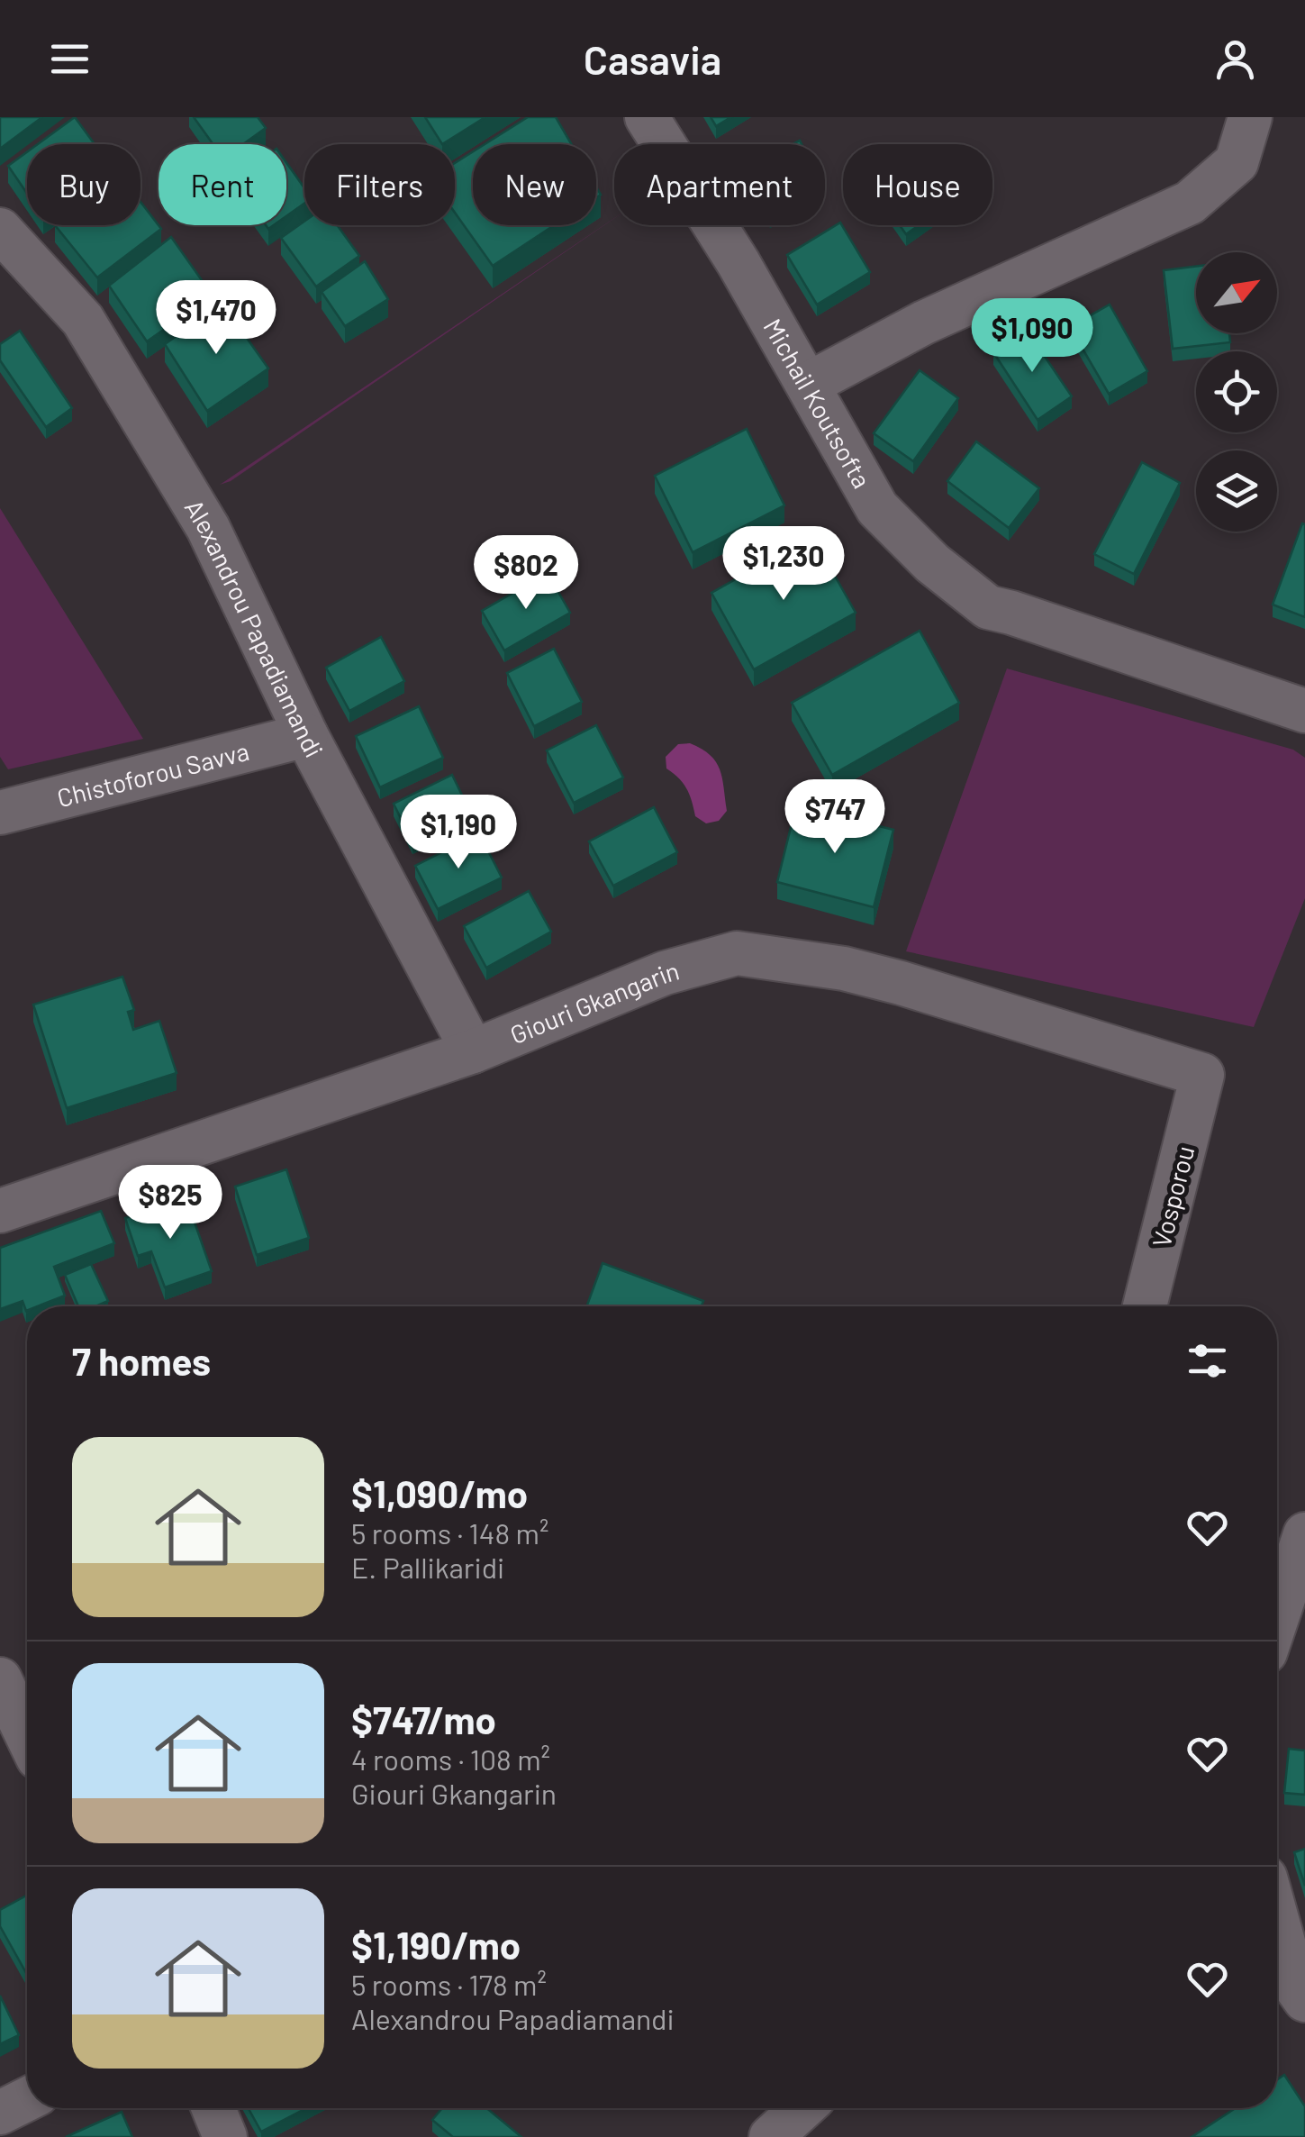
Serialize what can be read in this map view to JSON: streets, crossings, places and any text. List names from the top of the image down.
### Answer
{
  "streets": {
    "street": [
      "Michail Koutsofta",
      "Alexandrou Papadiamandi",
      "Chistoforou Savva",
      "Giouri Gkangarin",
      "Vosporou"
    ]
  },
  "crossings": [
    ["Alexandrou Papadiamandi", "Chistoforou Savva"],
    ["Alexandrou Papadiamandi", "Giouri Gkangarin"],
    ["Giouri Gkangarin", "Vosporou"]
  ],
  "north": "top right",
  "page": {
    "header": "Casavia",
    "chip": [
      "Buy",
      "Rent",
      "Filters",
      "New",
      "Apartment",
      "House"
    ],
    "price": [
      "$1,470",
      "$1,090",
      "$1,230",
      "$802",
      "$747",
      "$1,190",
      "$825"
    ],
    "heading": "7 homes",
    "list": [
      {
        "name": "$1,090/mo",
        "note": "5 rooms · 148 m² · E. Pallikaridi"
      },
      {
        "name": "$747/mo",
        "note": "4 rooms · 108 m² · Giouri Gkangarin"
      },
      {
        "name": "$1,190/mo",
        "note": "5 rooms · 178 m² · Alexandrou Papadiamandi"
      }
    ]
  }
}
